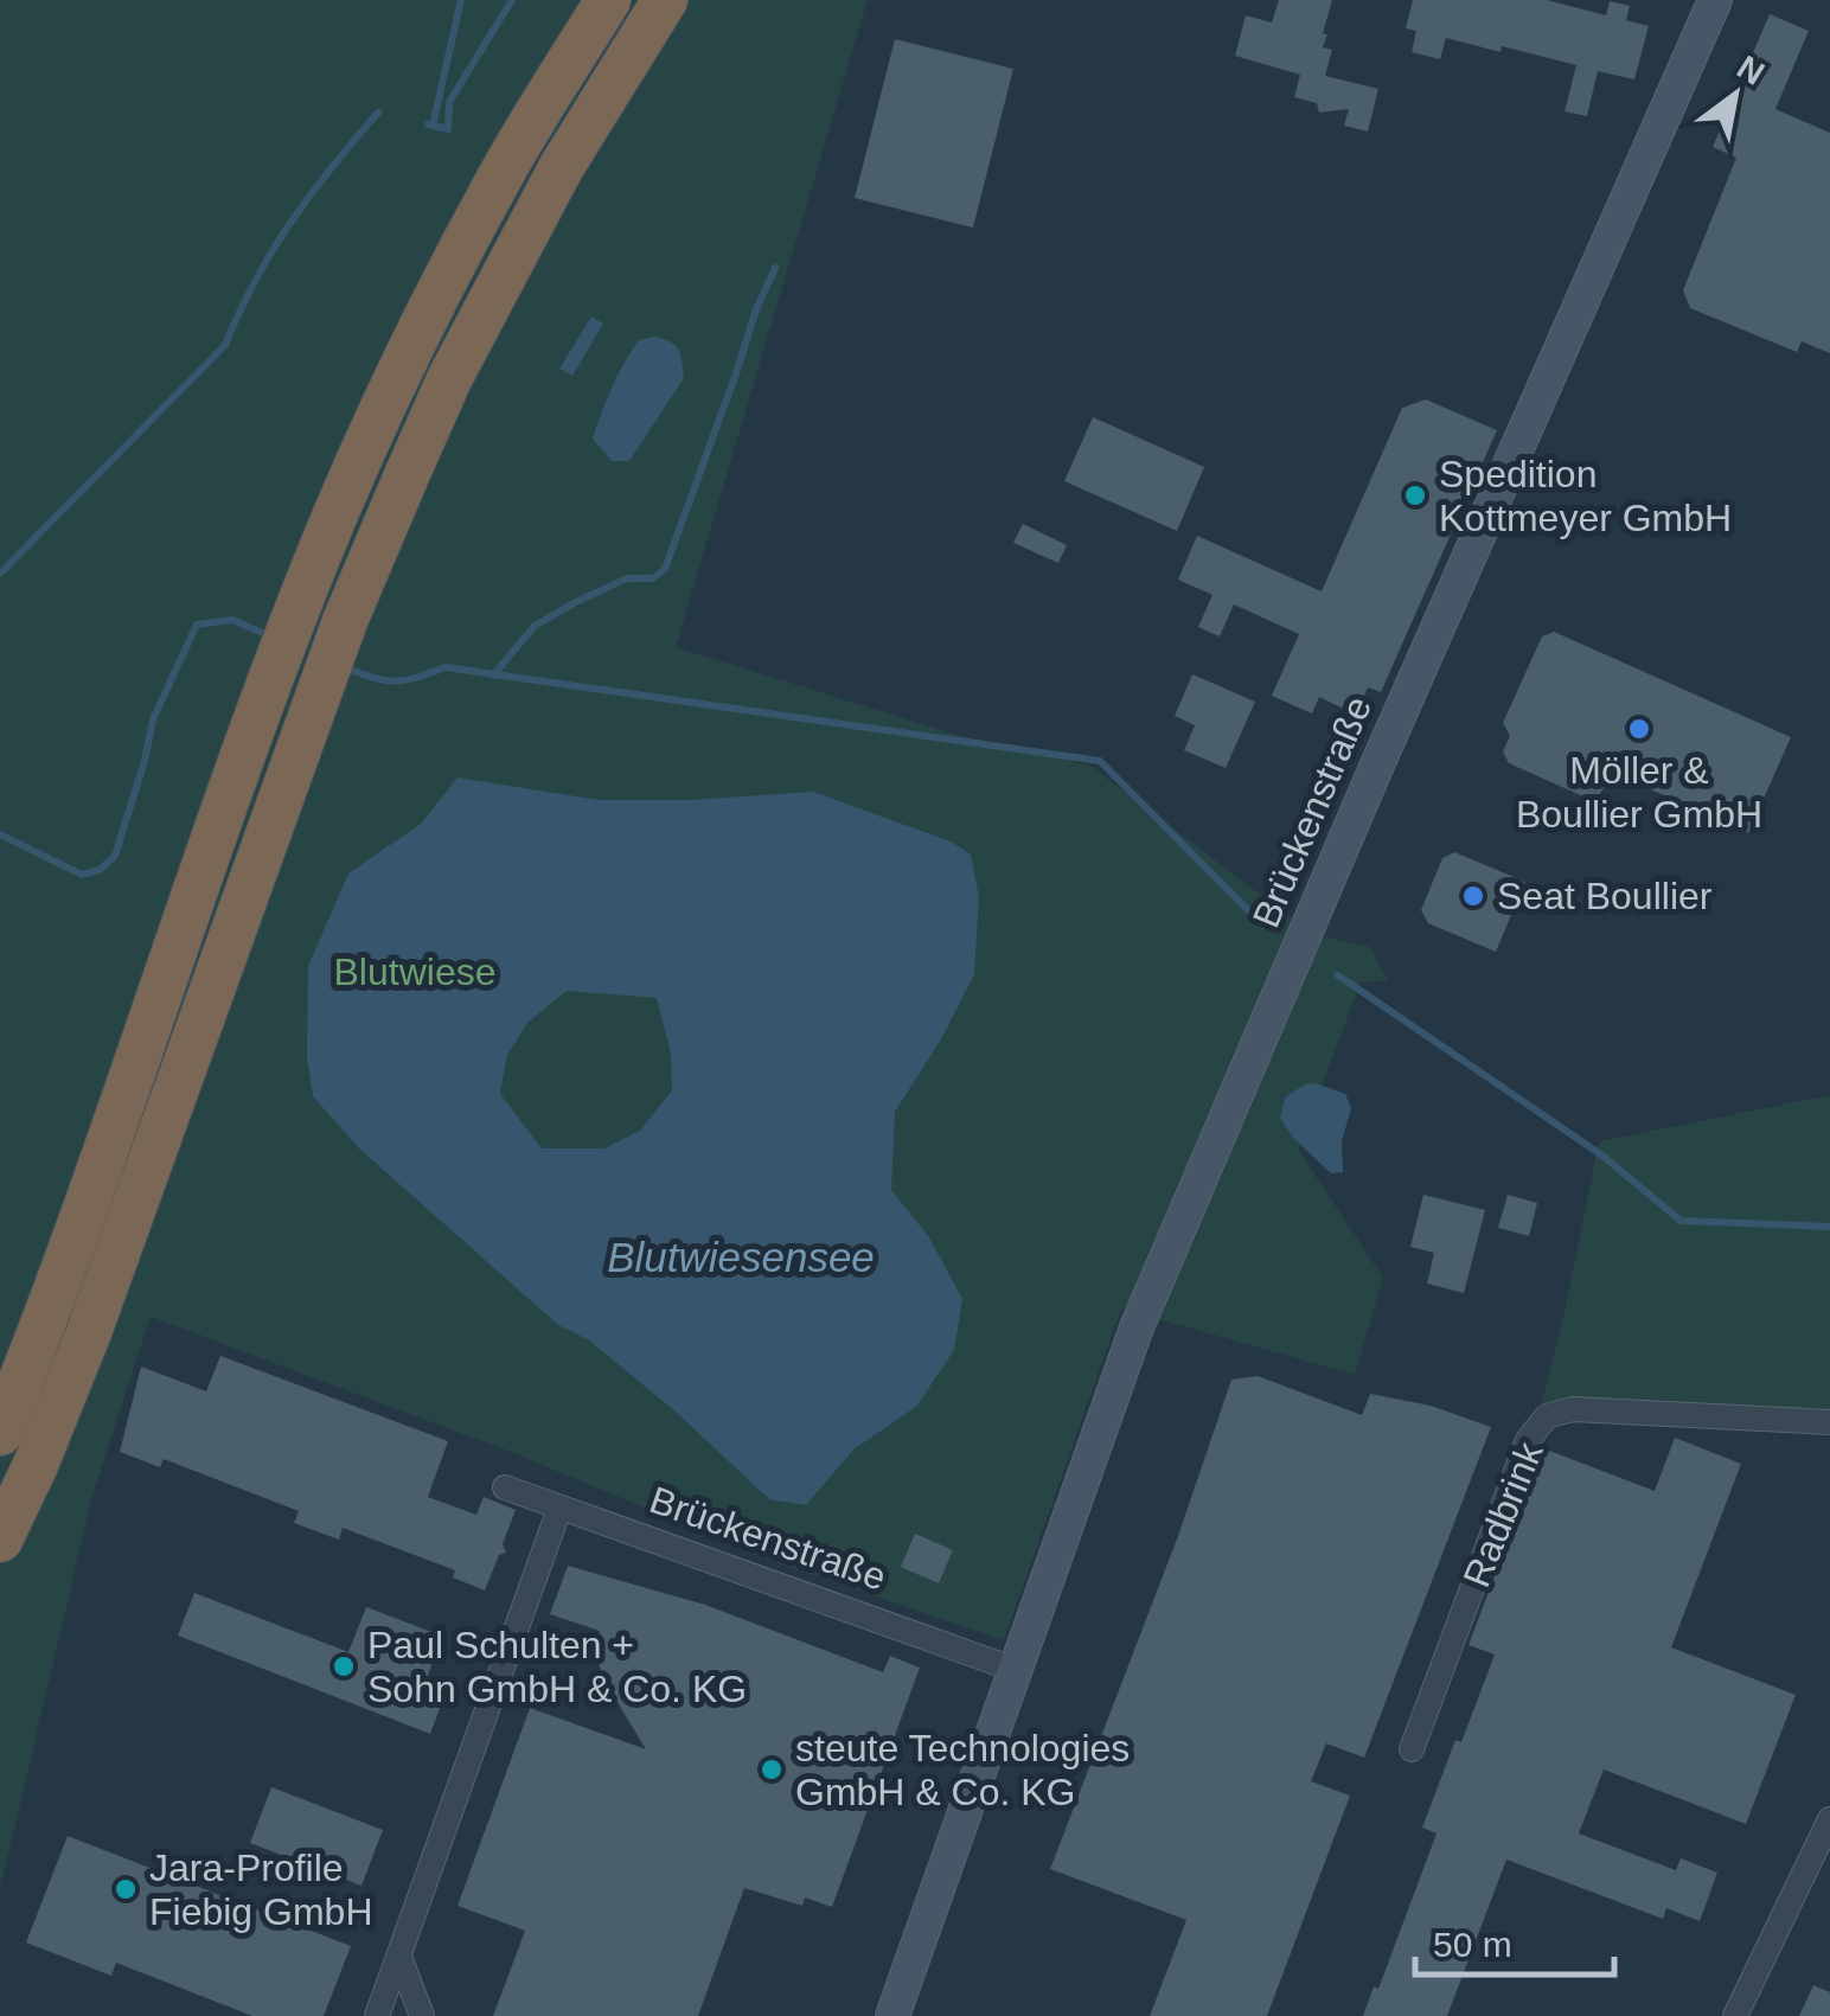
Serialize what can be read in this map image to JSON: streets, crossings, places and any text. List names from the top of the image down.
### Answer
{
  "streets": {
    "main road": ["Brückenstraße"],
    "street": ["Radbrink"]
  },
  "water": ["Blutwiesensee"],
  "parks": ["Blutwiese"],
  "places": [
    "Spedition Kottmeyer GmbH",
    "Möller & Boullier GmbH",
    "Seat Boullier",
    "Paul Schulten + Sohn GmbH & Co. KG",
    "steute Technologies GmbH & Co. KG",
    "Jara-Profile Fiebig GmbH"
  ],
  "scale_bar": "50 m",
  "north": "top right"
}
